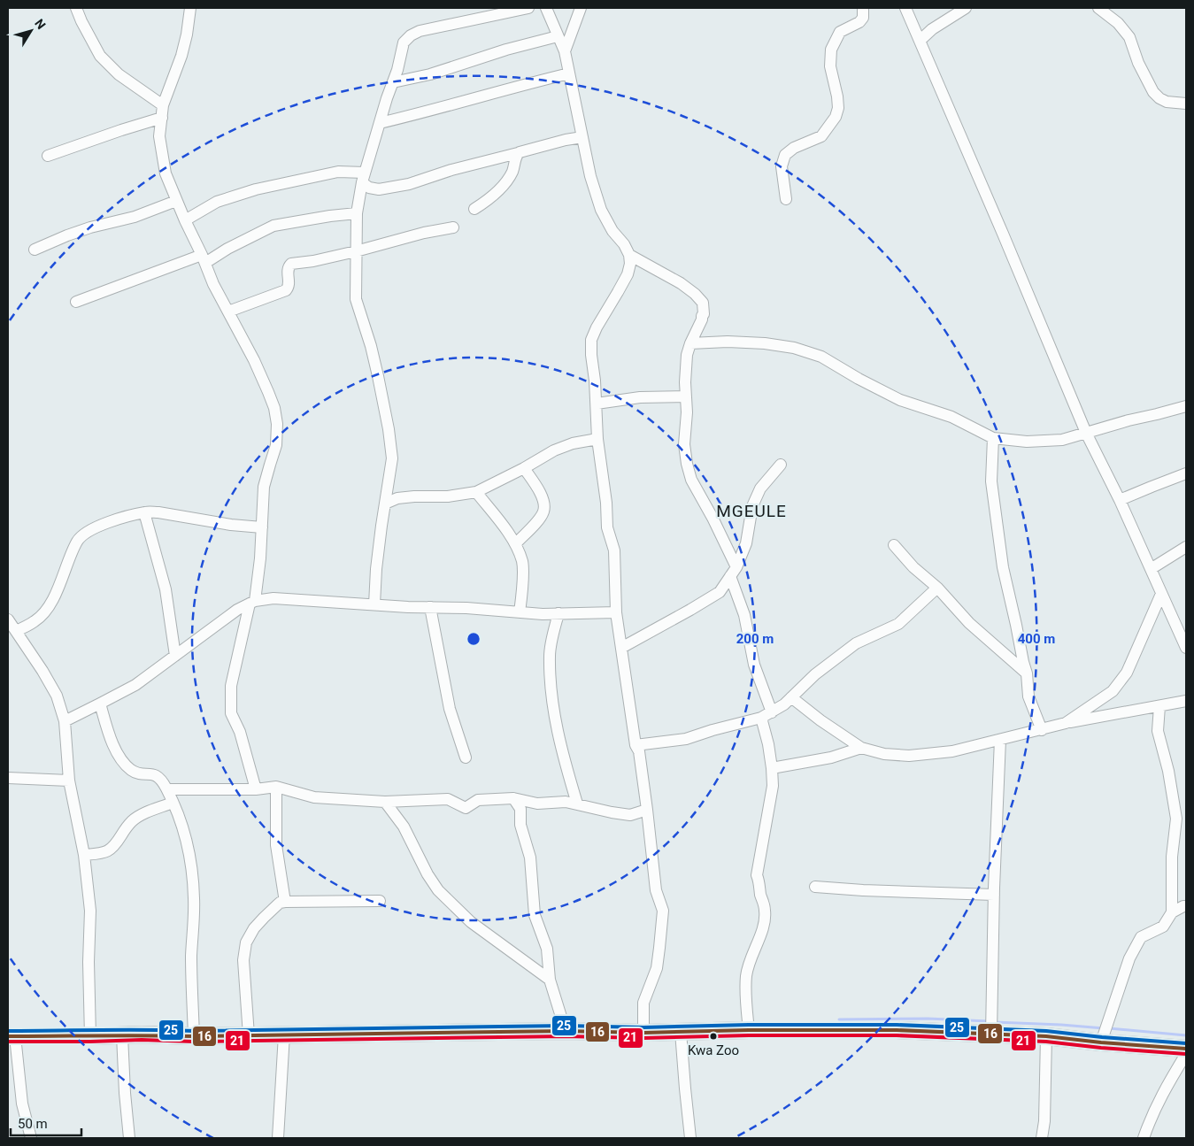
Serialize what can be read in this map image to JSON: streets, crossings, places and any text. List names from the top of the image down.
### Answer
{
  "districts": ["MGEULE"],
  "places": ["Kwa Zoo"],
  "lines": ["transit line 25", "transit line 16", "transit line 21"],
  "scale_bar": "50 m",
  "north": "top right",
  "rings": ["200 m", "400 m"]
}
